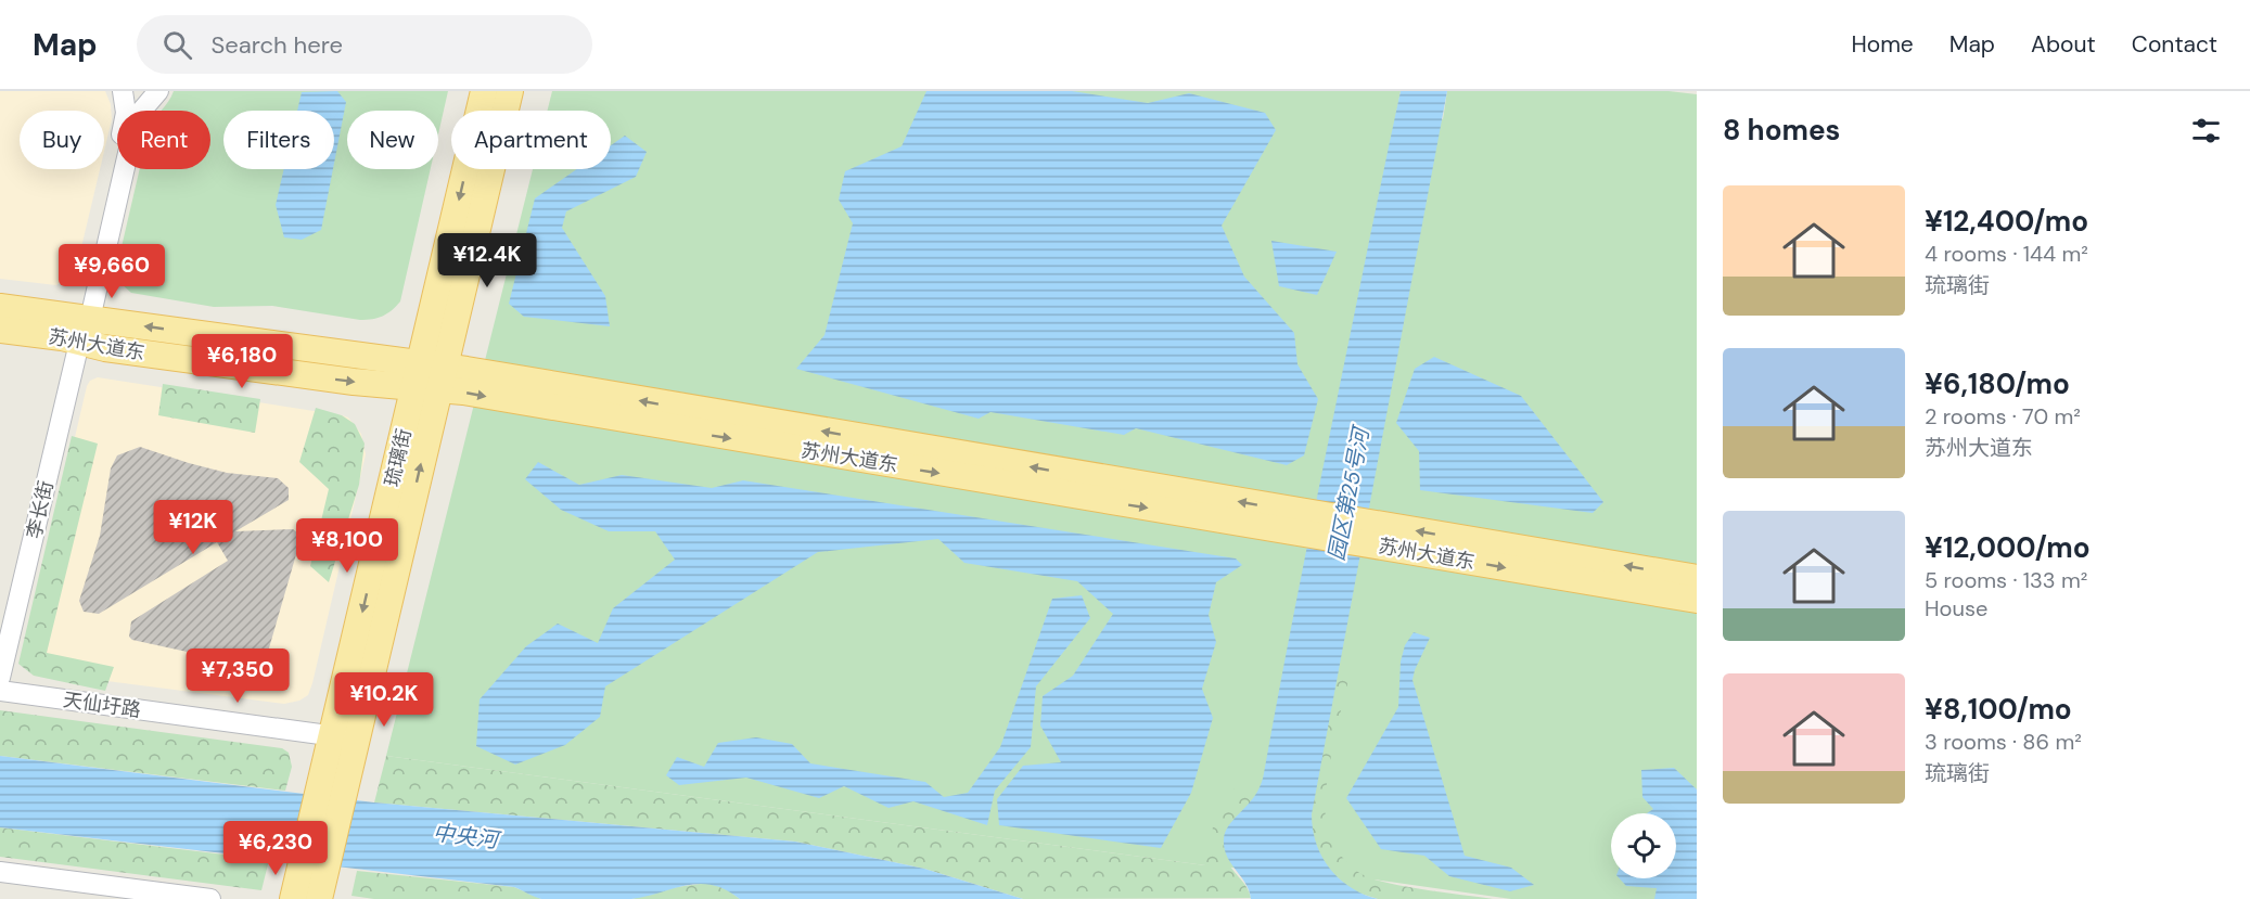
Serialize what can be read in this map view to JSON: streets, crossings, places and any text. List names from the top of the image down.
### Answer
{
  "streets": {
    "main road": ["苏州大道东", "琉璃街"],
    "street": ["李长街", "天仙圩路"]
  },
  "crossings": [
    ["苏州大道东", "琉璃街"],
    ["苏州大道东", "李长街"],
    ["琉璃街", "天仙圩路"]
  ],
  "water": ["园区第25号河", "中央河"],
  "page": {
    "header": "Map",
    "search": "Search here",
    "nav": [
      "Home",
      "Map",
      "About",
      "Contact"
    ],
    "heading": "8 homes",
    "chip": [
      "Buy",
      "Rent",
      "Filters",
      "New",
      "Apartment"
    ],
    "list": [
      {
        "name": "¥12,400/mo",
        "note": "4 rooms · 144 m² · 琉璃街"
      },
      {
        "name": "¥6,180/mo",
        "note": "2 rooms · 70 m² · 苏州大道东"
      },
      {
        "name": "¥12,000/mo",
        "note": "5 rooms · 133 m² · House"
      },
      {
        "name": "¥8,100/mo",
        "note": "3 rooms · 86 m² · 琉璃街"
      }
    ],
    "price": [
      "¥12.4K",
      "¥9,660",
      "¥6,180",
      "¥12K",
      "¥8,100",
      "¥7,350",
      "¥10.2K",
      "¥6,230"
    ]
  }
}
